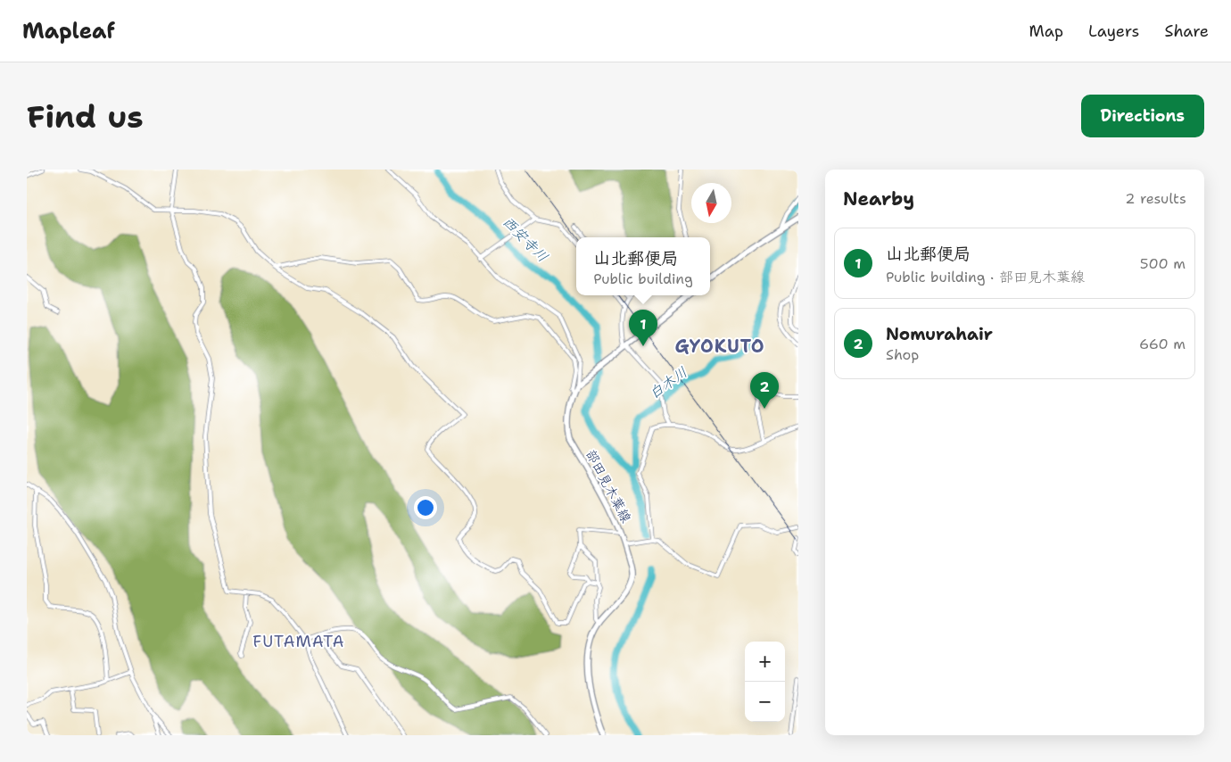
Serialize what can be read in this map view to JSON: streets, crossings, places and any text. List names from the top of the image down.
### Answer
{
  "streets": {
    "main road": ["部田見木葉線"]
  },
  "districts": ["GYOKUTO", "FUTAMATA"],
  "water": ["西安寺川", "白木川"],
  "north": "bottom",
  "page": {
    "header": "Mapleaf",
    "nav": ["Map", "Layers", "Share"],
    "buttons": "Directions",
    "title": "Find us",
    "heading": ["Nearby", "2 results"],
    "list": [
      {
        "mark": "1",
        "name": "山北郵便局",
        "note": "Public building · 部田見木葉線",
        "value": "500 m"
      },
      {
        "mark": "2",
        "name": "Nomurahair",
        "note": "Shop",
        "value": "660 m"
      }
    ],
    "popup": ["山北郵便局", "Public building"],
    "pins": ["1", "2"],
    "map_buttons": ["+", "−"]
  }
}
